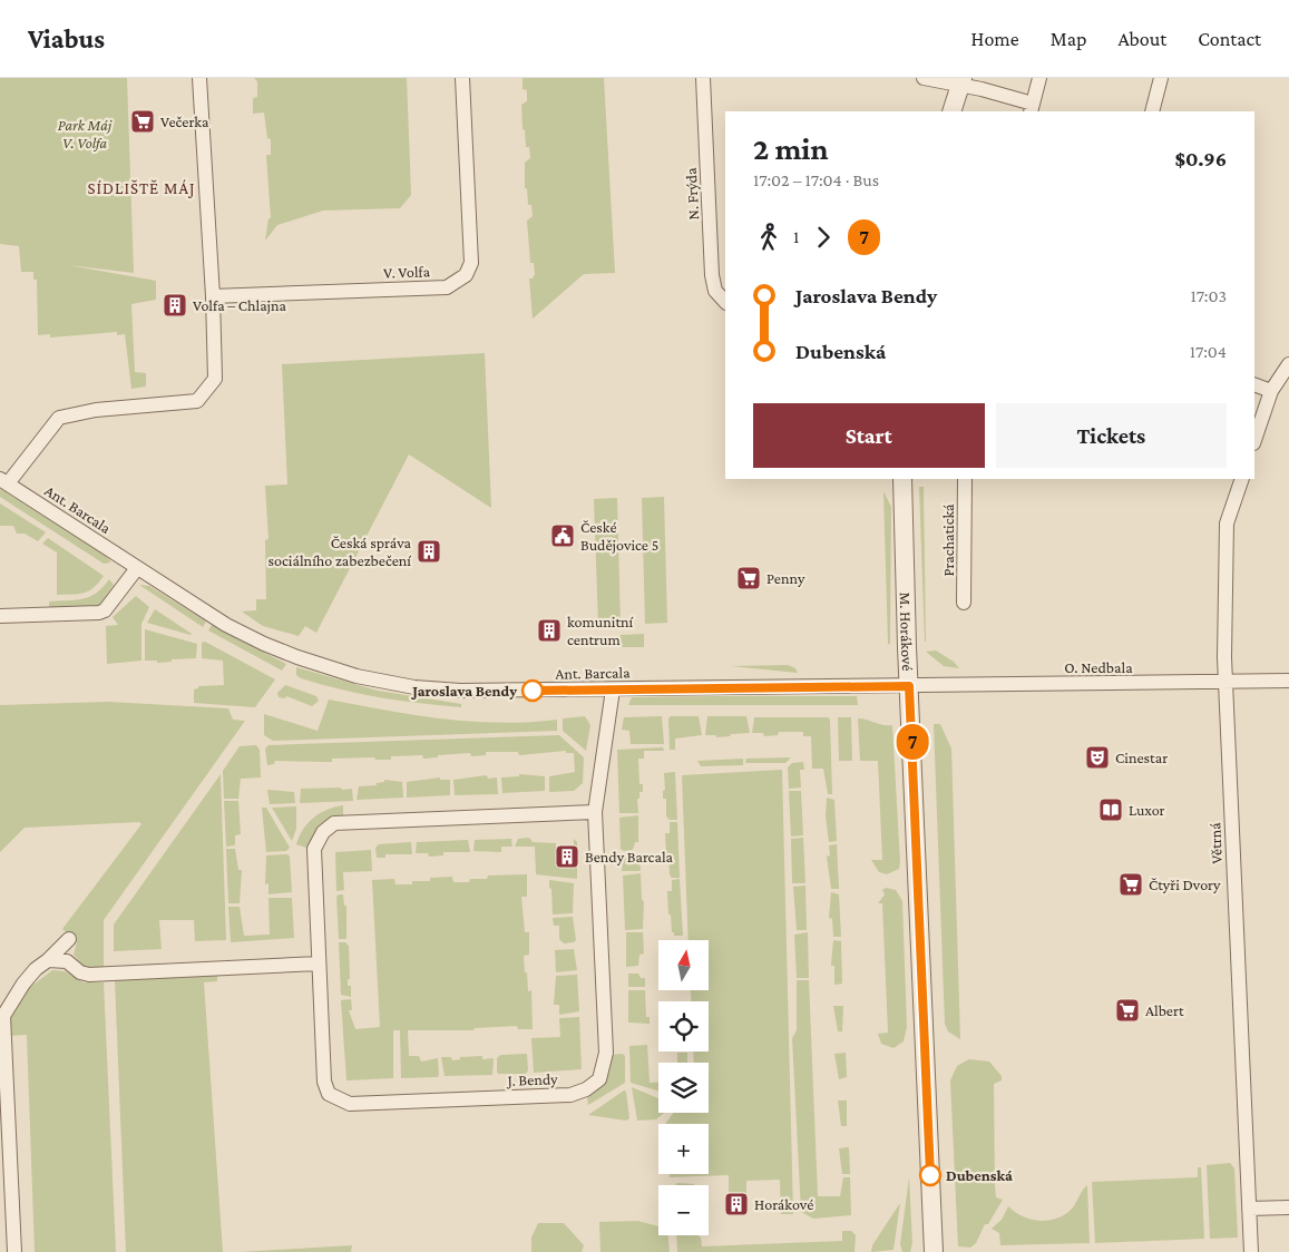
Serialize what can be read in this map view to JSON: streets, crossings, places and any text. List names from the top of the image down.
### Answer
{
  "streets": {
    "street": [
      "N. Frýda",
      "V. Volfa",
      "Ant. Barcala",
      "Prachatická",
      "M. Horákové",
      "O. Nedbala",
      "Větrná",
      "J. Bendy"
    ]
  },
  "crossings": [
    ["Ant. Barcala", "M. Horákové"],
    ["Ant. Barcala", "O. Nedbala"],
    ["Ant. Barcala", "J. Bendy"],
    ["M. Horákové", "O. Nedbala"],
    ["O. Nedbala", "Větrná"]
  ],
  "districts": ["SÍDLIŠTĚ MÁJ"],
  "parks": ["Park Máj V. Volfa"],
  "places": {
    "supermarket": [
      "Večerka",
      "Penny",
      "Čtyři Dvory",
      "Albert"
    ],
    "building": [
      "Volfa – Chlajna",
      "Česká správa sociálního zabezbečení",
      "komunitní centrum",
      "Bendy Barcala",
      "Horákové"
    ],
    "public building": ["České Budějovice 5"],
    "other": ["Jaroslava Bendy", "Dubenská"],
    "theatre": ["Cinestar"],
    "library": ["Luxor"]
  },
  "lines": ["bus line 7"],
  "north": "top",
  "page": {
    "header": "Viabus",
    "nav": [
      "Home",
      "Map",
      "About",
      "Contact"
    ],
    "on_map": "7",
    "heading": ["2 min", "17:02 – 17:04 · Bus", "$0.96"],
    "legs": ["1", "7"],
    "list": [
      {
        "name": "Jaroslava Bendy",
        "value": "17:03"
      },
      {
        "name": "Dubenská",
        "value": "17:04"
      }
    ],
    "buttons": ["Start", "Tickets"],
    "map_buttons": ["+", "−"]
  }
}
